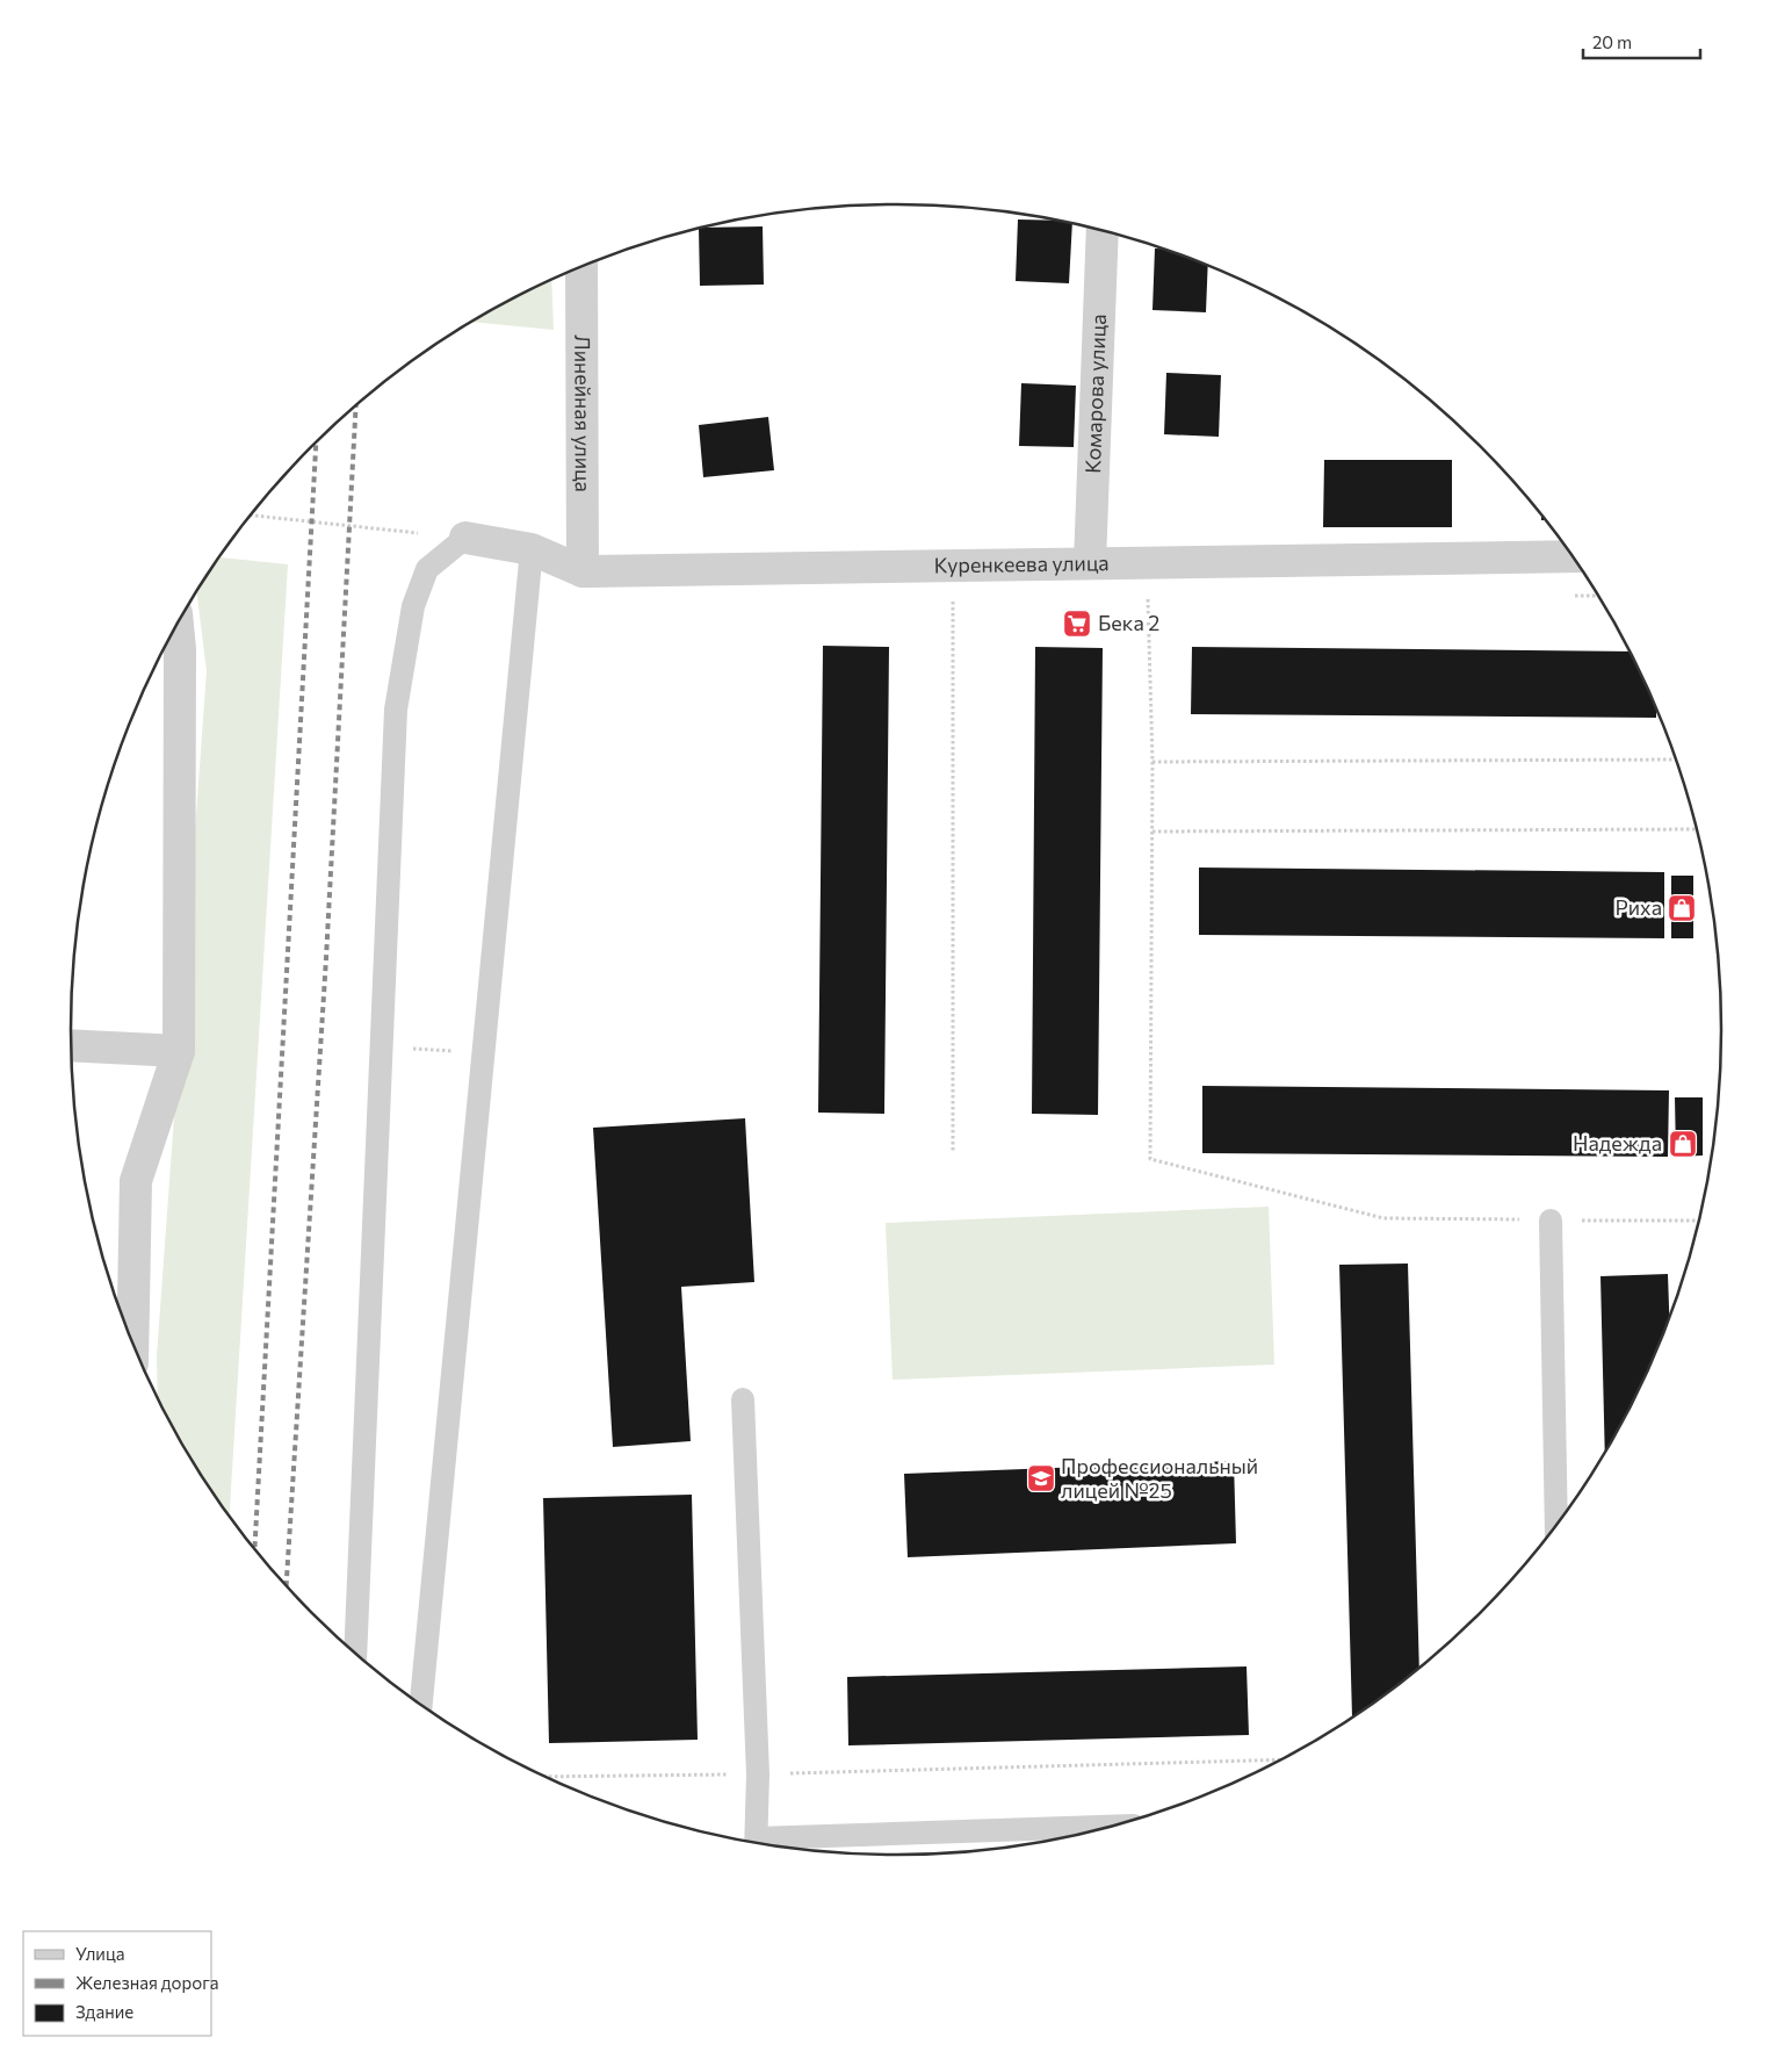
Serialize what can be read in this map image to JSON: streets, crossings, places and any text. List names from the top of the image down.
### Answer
{
  "streets": {
    "street": ["Комарова улица", "Линейная улица", "Куренкеева улица"]
  },
  "crossings": [
    ["Комарова улица", "Куренкеева улица"],
    ["Линейная улица", "Куренкеева улица"]
  ],
  "places": {
    "supermarket": ["Бека 2"],
    "shop": ["Риха", "Надежда"],
    "school or university": ["Профессиональный лицей №25"]
  },
  "legend": ["Улица", "Железная дорога", "Здание"],
  "scale_bar": "20 m"
}
